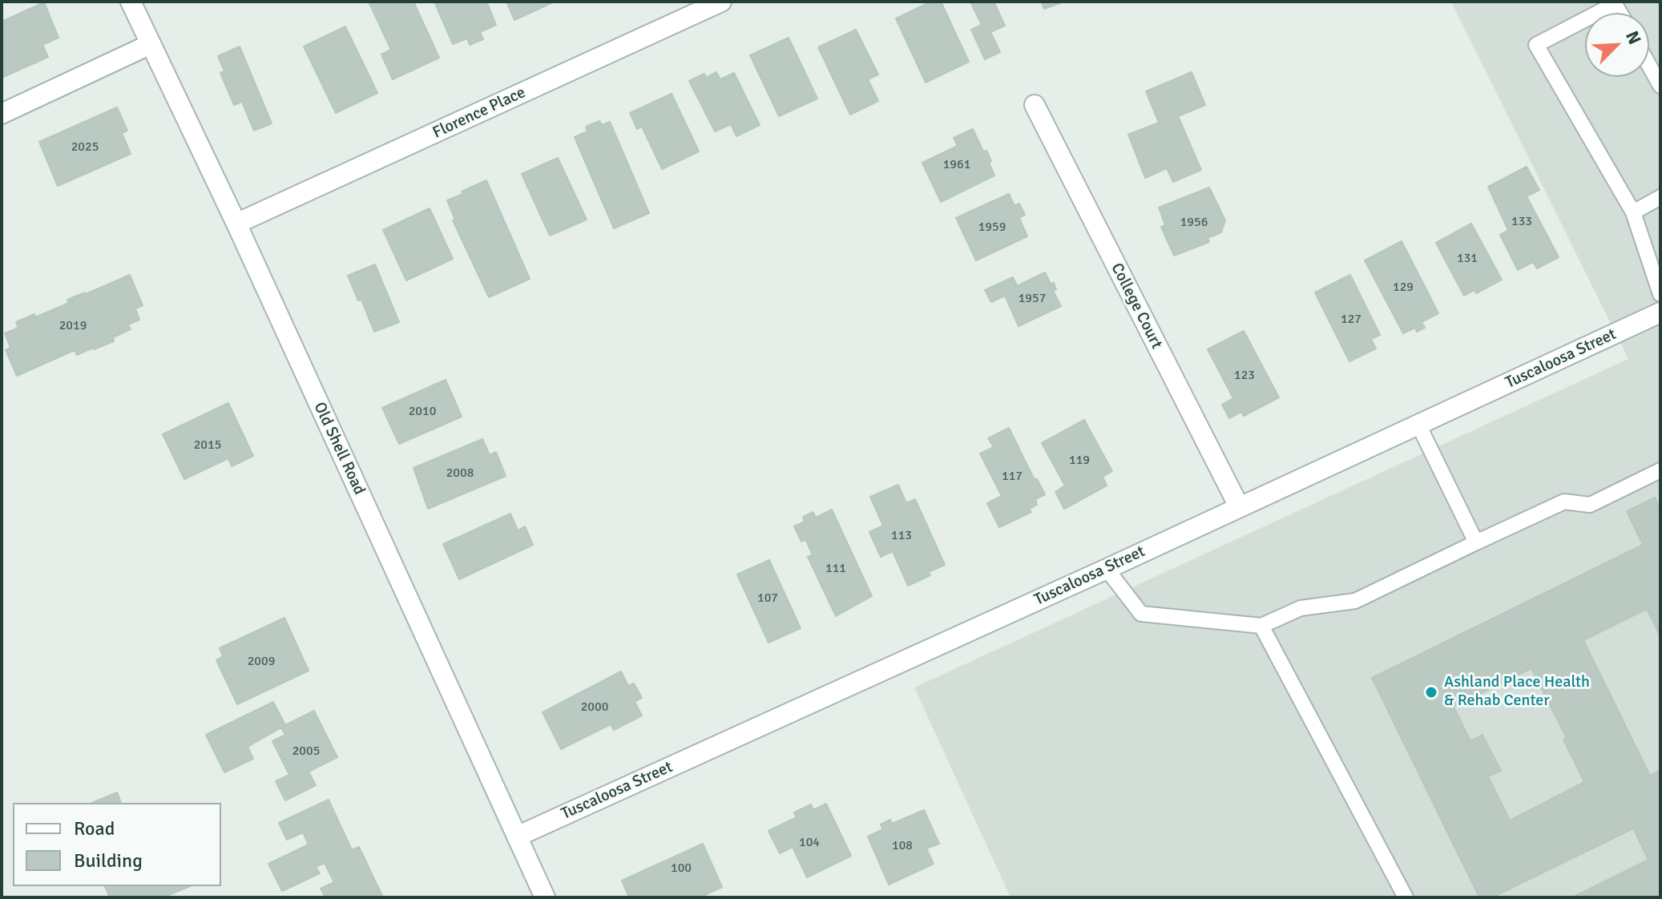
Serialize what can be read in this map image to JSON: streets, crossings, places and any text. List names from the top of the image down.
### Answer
{
  "streets": {
    "street": [
      "Florence Place",
      "College Court",
      "Tuscaloosa Street",
      "Old Shell Road"
    ]
  },
  "crossings": [
    ["Florence Place", "Old Shell Road"],
    ["College Court", "Tuscaloosa Street"],
    ["Tuscaloosa Street", "Old Shell Road"]
  ],
  "places": ["Ashland Place Health & Rehab Center"],
  "house_numbers": [
    "2025",
    "1961",
    "133",
    "1956",
    "1959",
    "131",
    "129",
    "1957",
    "127",
    "2019",
    "123",
    "2010",
    "2015",
    "119",
    "2008",
    "117",
    "113",
    "111",
    "107",
    "2009",
    "2000",
    "2005",
    "104",
    "108",
    "100"
  ],
  "legend": ["Road", "Building"],
  "north": "top right"
}
